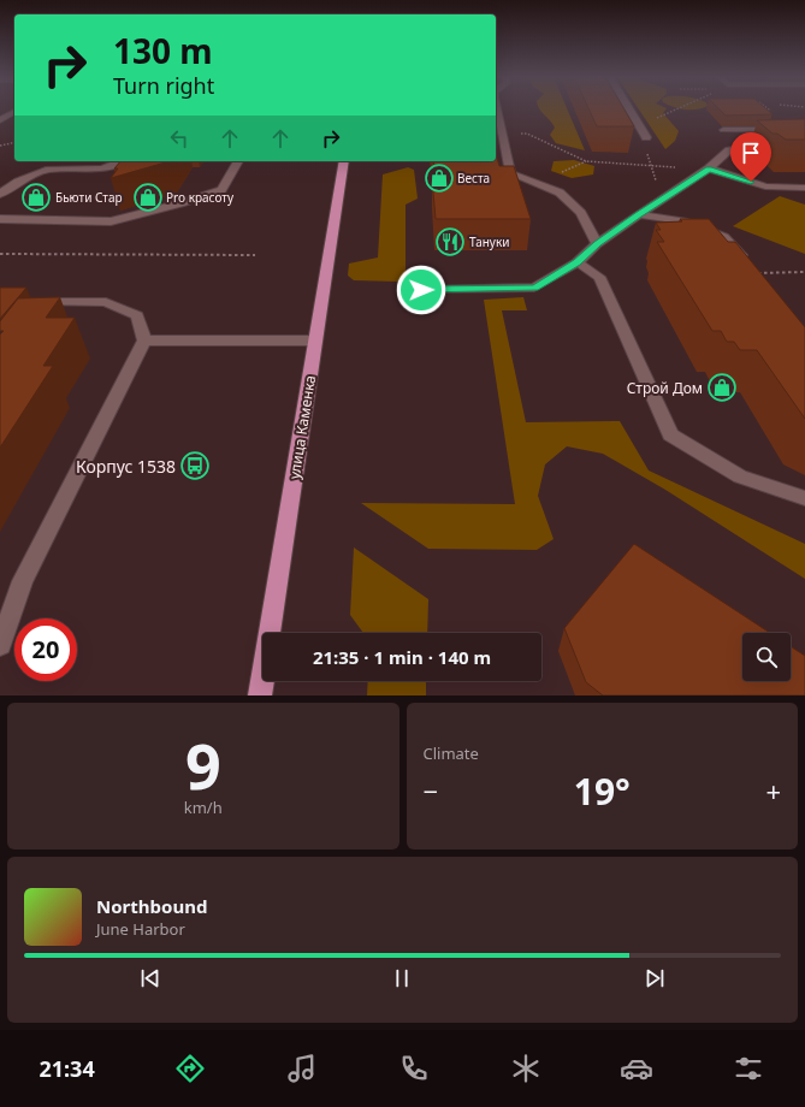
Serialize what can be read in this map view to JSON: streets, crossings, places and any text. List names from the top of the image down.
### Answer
{
  "streets": {
    "main road": ["улица Каменка"]
  },
  "places": {
    "shop": [
      "Веста",
      "Бьюти Стар",
      "Pro красоту",
      "Строй Дом"
    ],
    "restaurant": ["Тануки"],
    "bus stop": ["Корпус 1538"]
  },
  "page": {
    "turn": ["130 m", "Turn right"],
    "limit": "20",
    "trip": "21:35 · 1 min · 140 m",
    "tile": [
      ["9", "km/h"],
      "Climate"
    ],
    "heat": ["−", "19°", "+"],
    "song": ["Northbound", "June Harbor"],
    "tabs": "21:34"
  }
}
